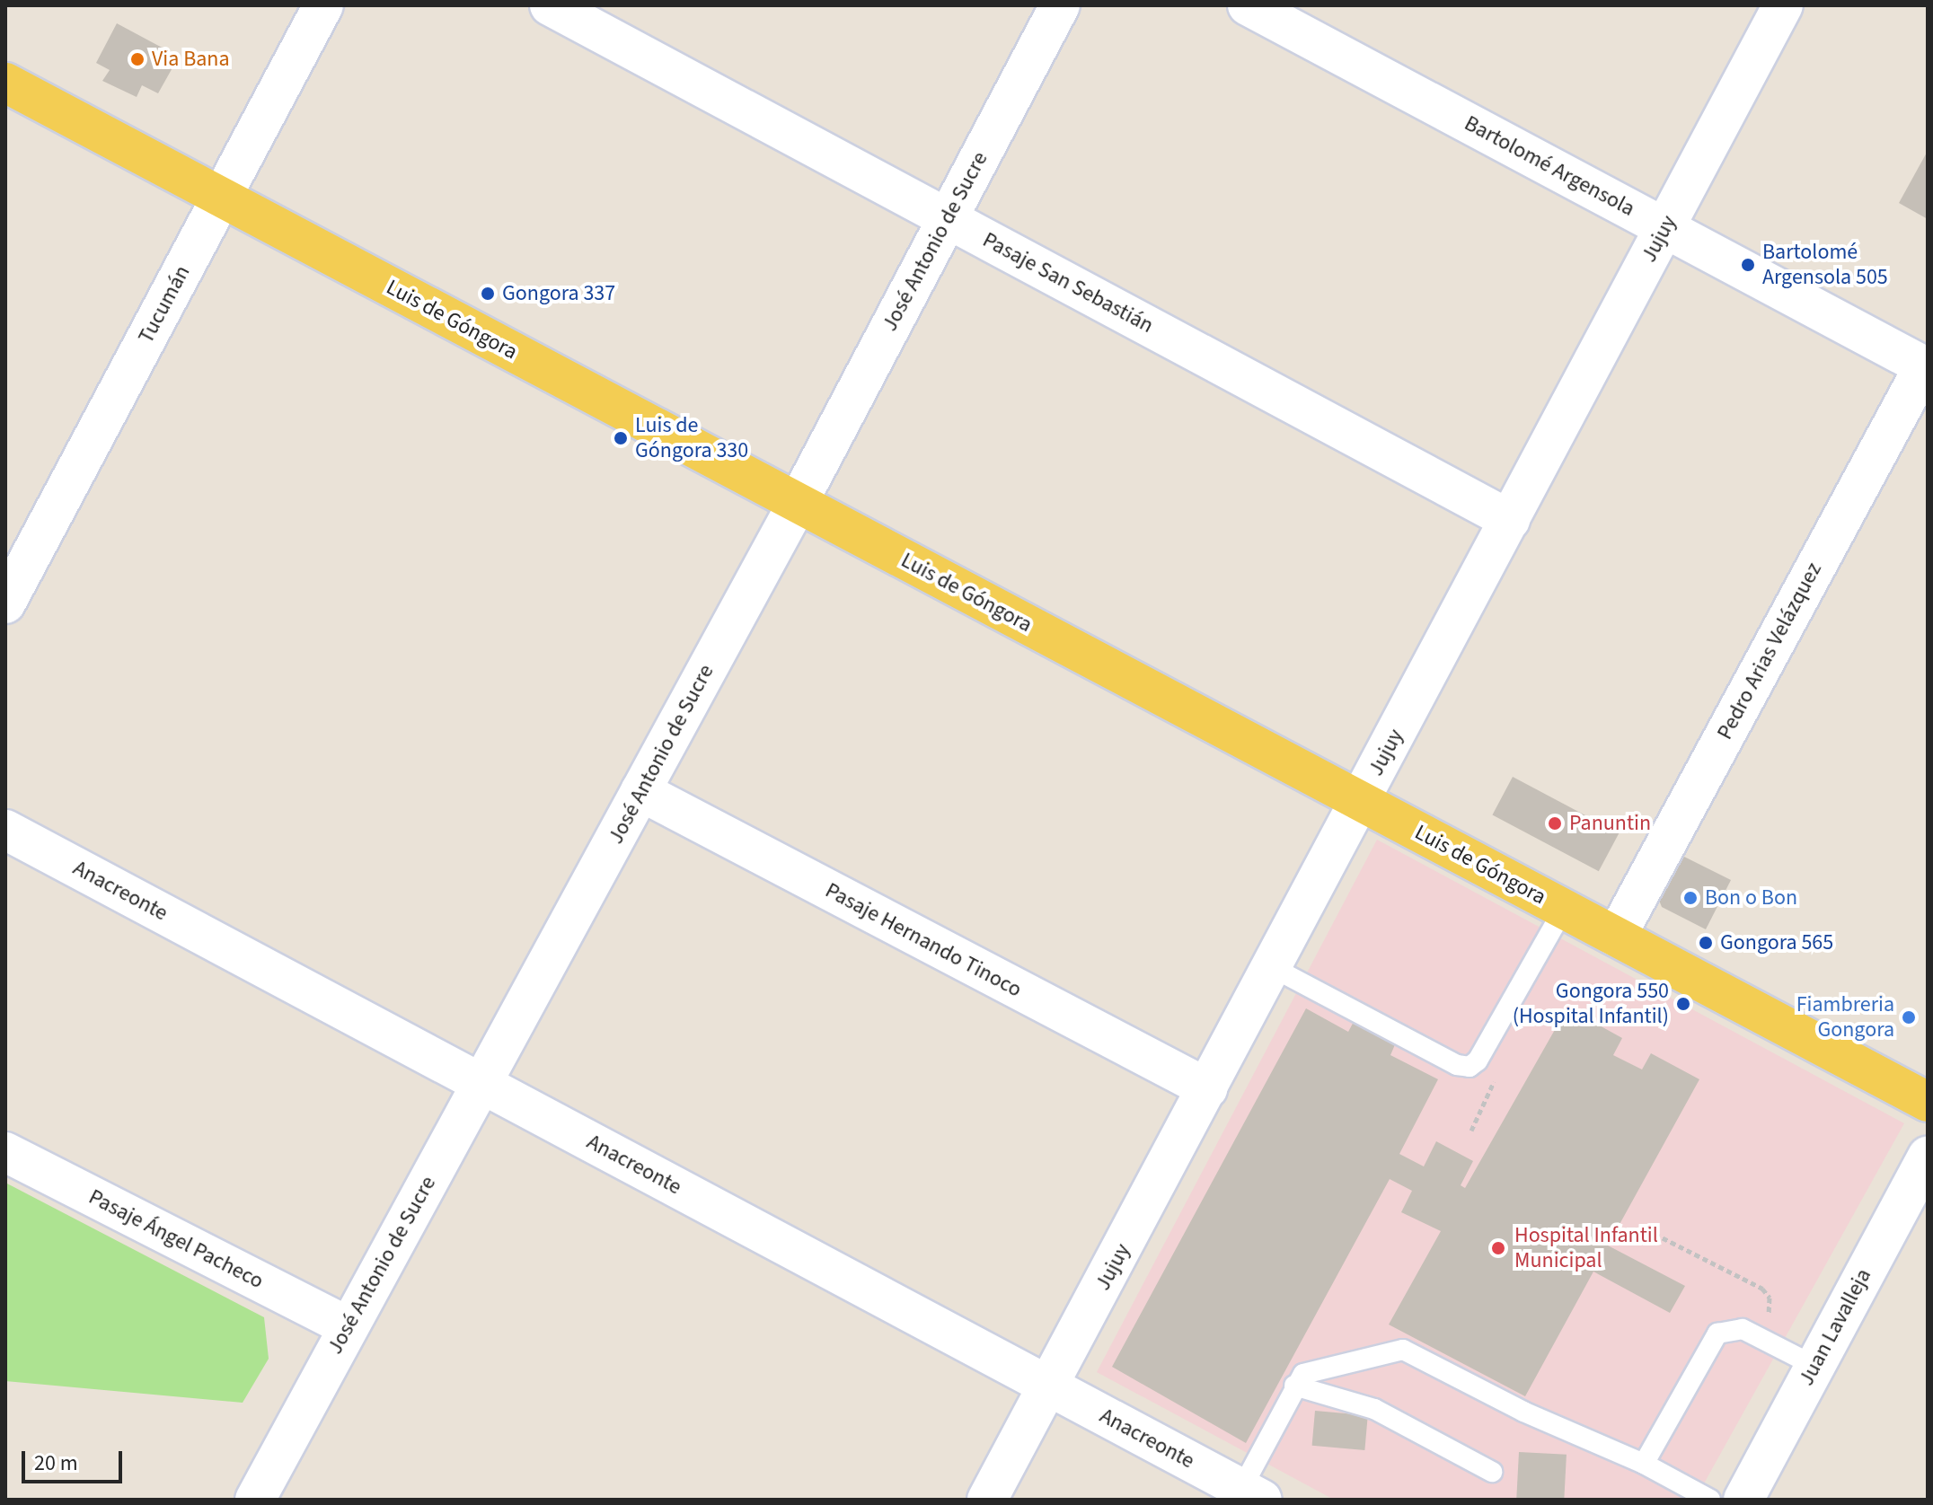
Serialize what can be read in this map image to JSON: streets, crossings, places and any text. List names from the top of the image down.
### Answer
{
  "streets": {
    "main road": ["Luis de Góngora"],
    "street": [
      "Bartolomé Argensola",
      "Jujuy",
      "José Antonio de Sucre",
      "Pasaje San Sebastián",
      "Tucumán",
      "Pedro Arias Velázquez",
      "Anacreonte",
      "Pasaje Hernando Tinoco",
      "Pasaje Ángel Pacheco",
      "Juan Lavalleja"
    ]
  },
  "crossings": [
    ["Bartolomé Argensola", "Jujuy"],
    ["Bartolomé Argensola", "Pedro Arias Velázquez"],
    ["Jujuy", "Pasaje San Sebastián"],
    ["Jujuy", "Luis de Góngora"],
    ["Jujuy", "Anacreonte"],
    ["Jujuy", "Pasaje Hernando Tinoco"],
    ["José Antonio de Sucre", "Pasaje San Sebastián"],
    ["José Antonio de Sucre", "Luis de Góngora"],
    ["José Antonio de Sucre", "Anacreonte"],
    ["José Antonio de Sucre", "Pasaje Hernando Tinoco"],
    ["José Antonio de Sucre", "Pasaje Ángel Pacheco"],
    ["Tucumán", "Luis de Góngora"],
    ["Luis de Góngora", "Pedro Arias Velázquez"]
  ],
  "places": [
    "Via Bana",
    "Bartolomé Argensola 505",
    "Gongora 337",
    "Luis de Góngora 330",
    "Panuntin",
    "Bon o Bon",
    "Gongora 565",
    "Gongora 550 (Hospital Infantil)",
    "Fiambreria Gongora",
    "Hospital Infantil Municipal"
  ],
  "scale_bar": "20 m"
}
